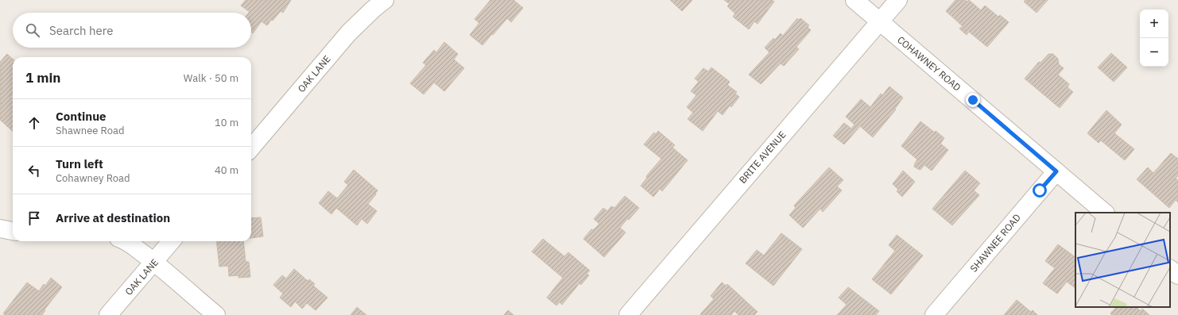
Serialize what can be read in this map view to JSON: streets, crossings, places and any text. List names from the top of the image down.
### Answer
{
  "streets": {
    "street": [
      "COHAWNEY ROAD",
      "OAK LANE",
      "BRITE AVENUE",
      "SHAWNEE ROAD"
    ]
  },
  "crossings": [
    ["COHAWNEY ROAD", "BRITE AVENUE"],
    ["COHAWNEY ROAD", "SHAWNEE ROAD"]
  ],
  "page": {
    "map_buttons": ["+", "−"],
    "search": "Search here",
    "heading": ["1 min", "Walk · 50 m"],
    "list": [
      ["Continue", "Shawnee Road", "10 m"],
      ["Turn left", "Cohawney Road", "40 m"],
      "Arrive at destination"
    ]
  }
}
